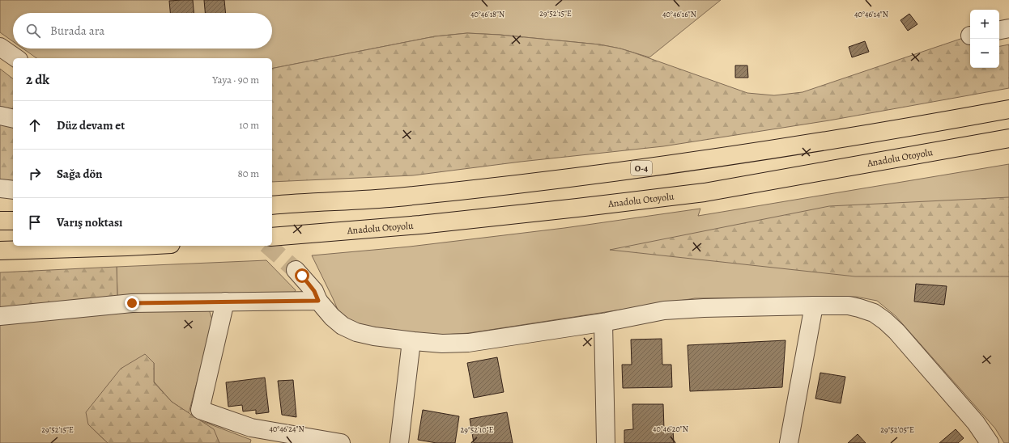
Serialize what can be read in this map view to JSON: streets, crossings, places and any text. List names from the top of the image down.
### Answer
{
  "streets": {
    "highway": ["Anadolu Otoyolu", "O-4"]
  },
  "page": {
    "map_buttons": ["+", "−"],
    "search": "Burada ara",
    "heading": ["2 dk", "Yaya · 90 m"],
    "list": [
      ["Düz devam et", "10 m"],
      ["Sağa dön", "80 m"],
      "Varış noktası"
    ]
  },
  "coordinates": [
    "29°52'15\"E",
    "40°46'18\"N",
    "40°46'16\"N",
    "40°46'14\"N",
    "40°46'24\"N",
    "40°46'20\"N",
    "29°52'10\"E",
    "29°52'05\"E"
  ]
}
